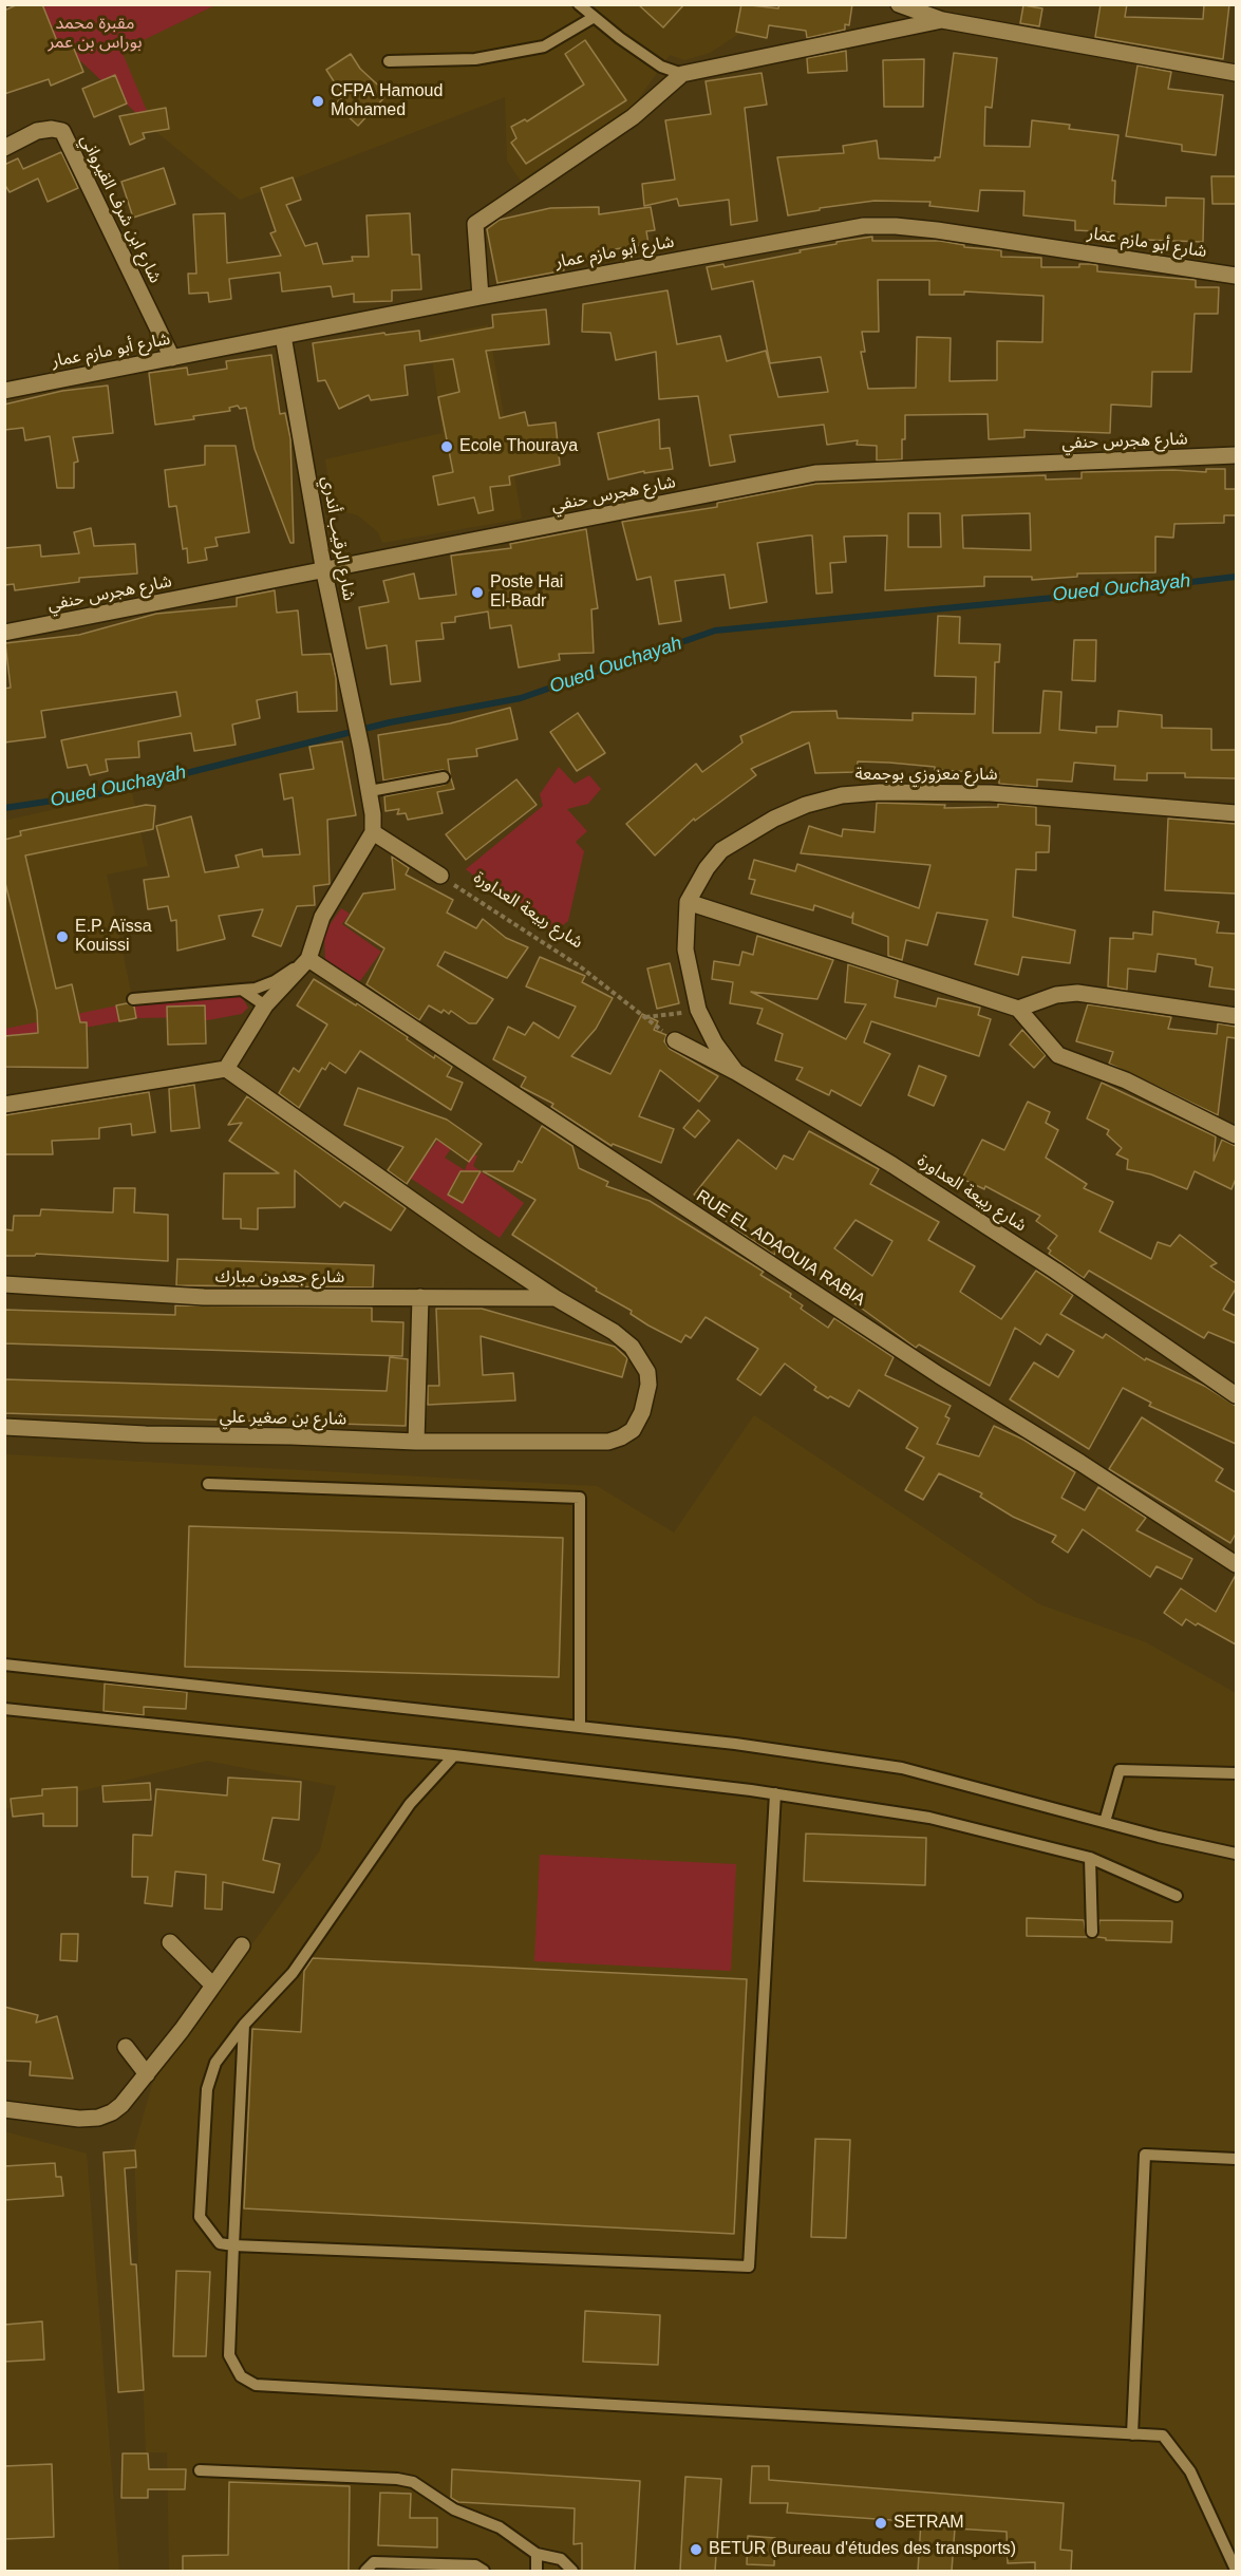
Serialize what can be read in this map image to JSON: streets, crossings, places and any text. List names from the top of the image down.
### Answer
{
  "streets": {
    "street": [
      "شارع ابن شرف القيرواني",
      "شارع أبو مازم عمار",
      "شارع هجرس حنفي",
      "شارع الرقيب أندري",
      "شارع معزوزي بوجمعة",
      "شارع ربيعة العداورة",
      "RUE EL ADAOUIA RABIA",
      "شارع جعدون مبارك",
      "شارع بن صغير علي"
    ]
  },
  "crossings": [
    ["شارع ابن شرف القيرواني", "شارع أبو مازم عمار"],
    ["شارع أبو مازم عمار", "شارع الرقيب أندري"],
    ["شارع هجرس حنفي", "شارع الرقيب أندري"],
    ["شارع معزوزي بوجمعة", "شارع ربيعة العداورة"],
    ["شارع جعدون مبارك", "شارع بن صغير علي"]
  ],
  "water": ["Oued Ouchayah"],
  "parks": ["مقبرة محمد بوراس بن عمر"],
  "places": [
    "CFPA Hamoud Mohamed",
    "Ecole Thouraya",
    "Poste Hai El-Badr",
    "E.P. Aïssa Kouissi",
    "SETRAM",
    "BETUR (Bureau d'études des transports)"
  ]
}
